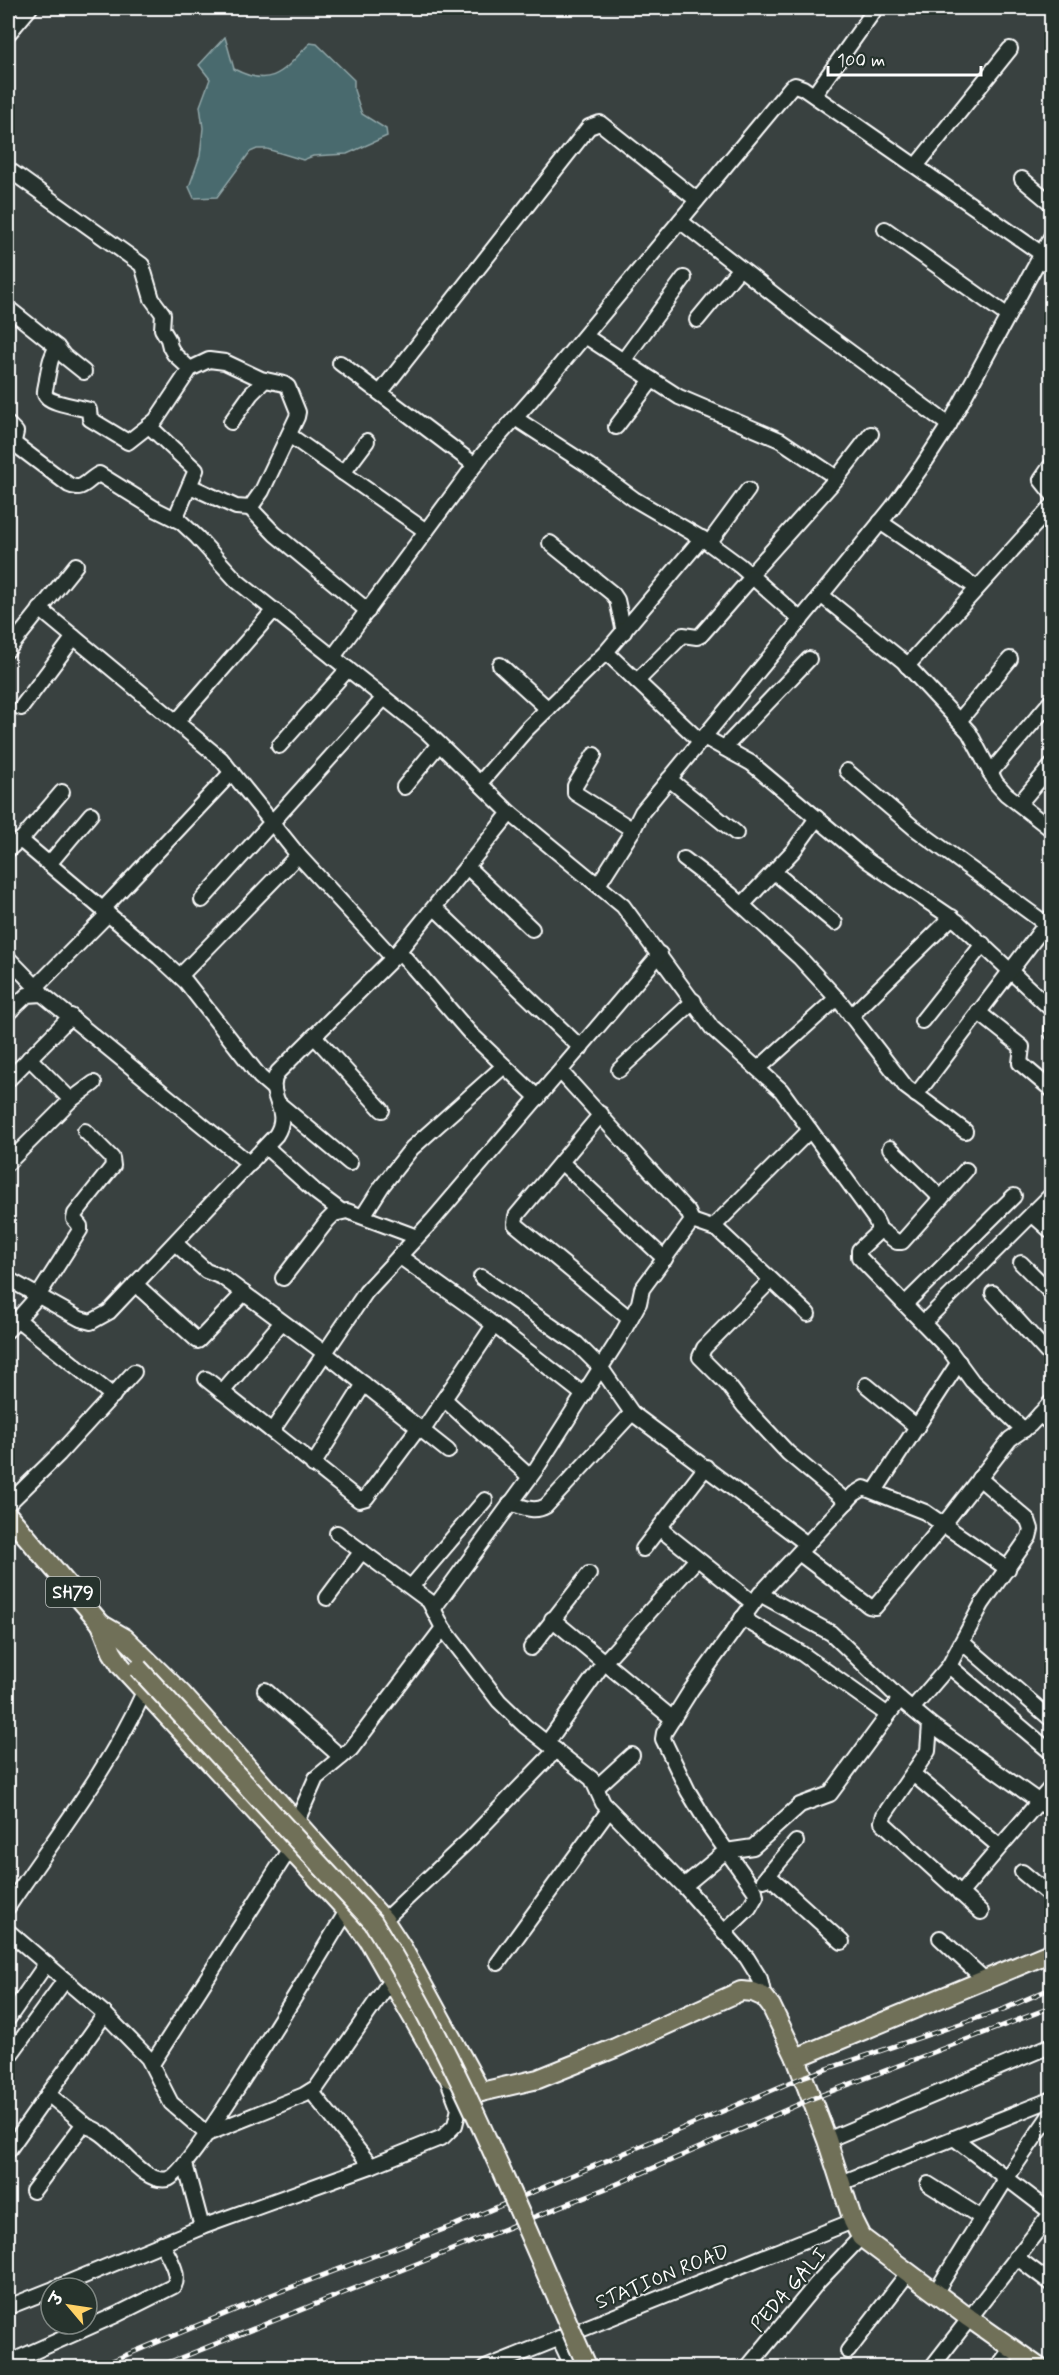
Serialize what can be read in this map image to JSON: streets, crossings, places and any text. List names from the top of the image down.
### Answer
{
  "streets": {
    "main road": ["SH79"],
    "street": ["STATION ROAD", "PEDA GALI"]
  },
  "crossings": [
    ["STATION ROAD", "PEDA GALI"]
  ],
  "scale_bar": "100 m",
  "north": "top left"
}
